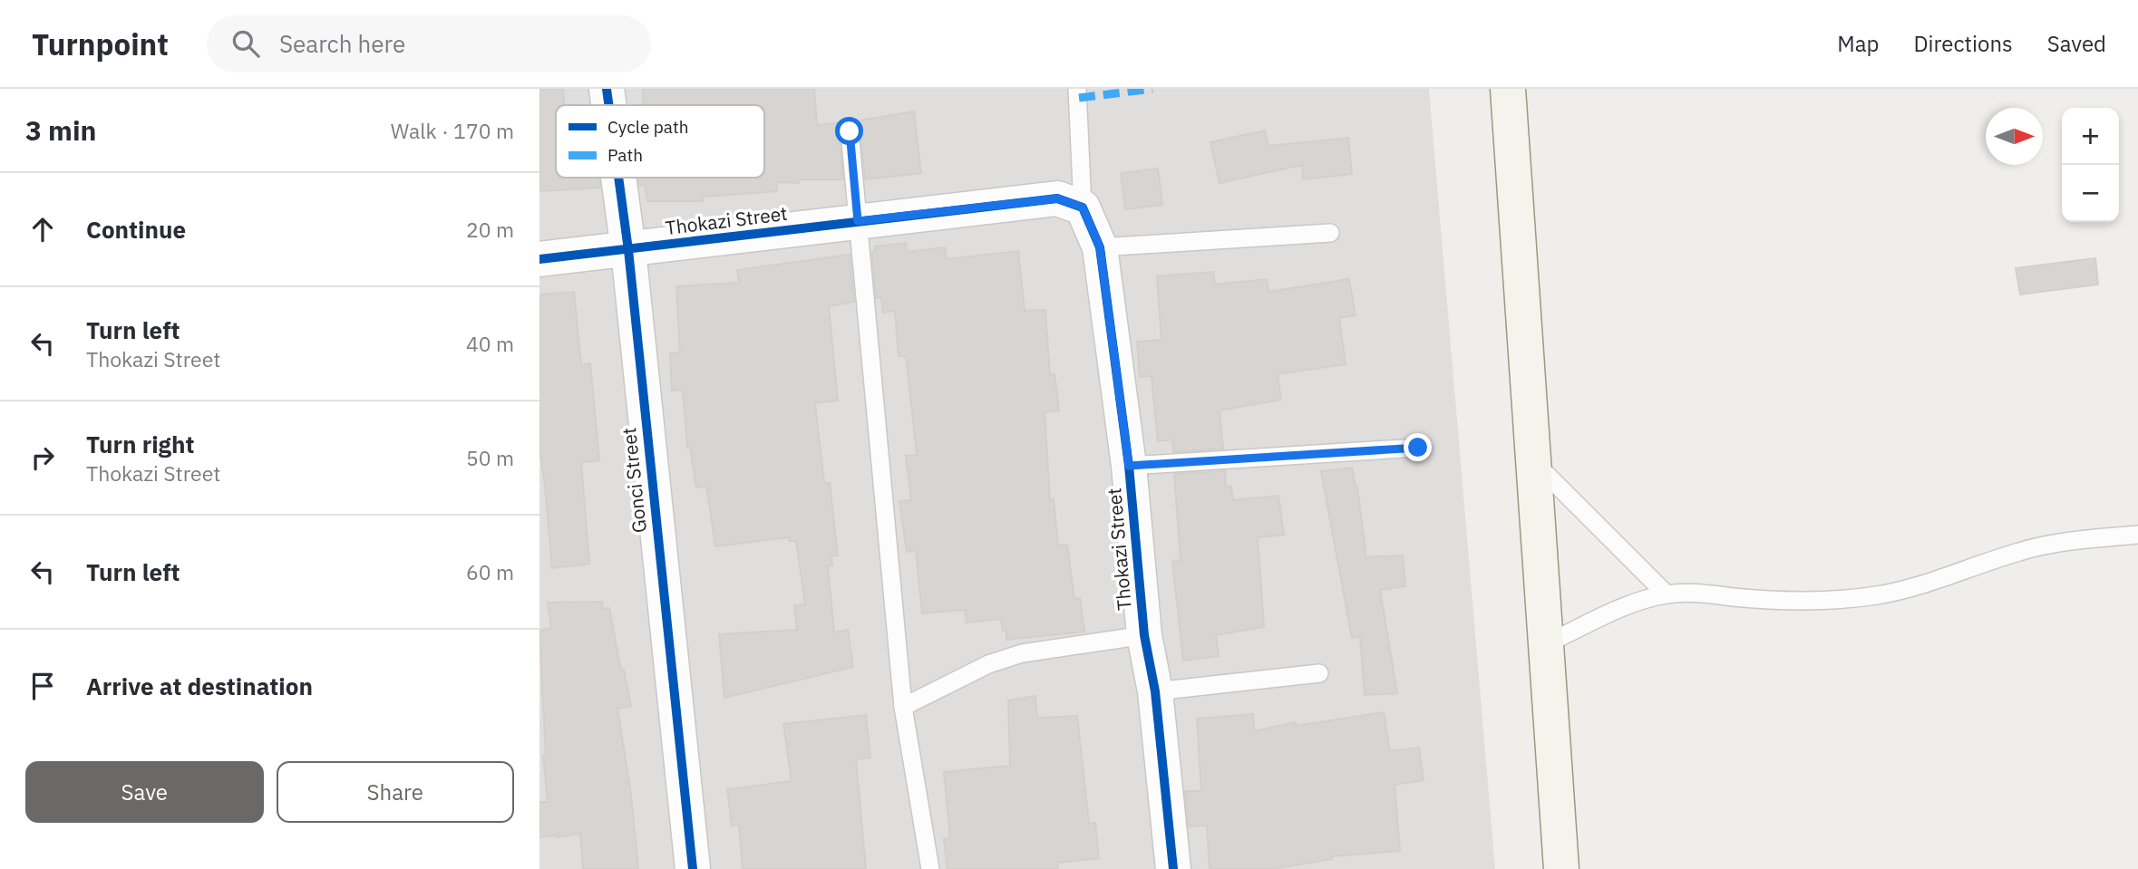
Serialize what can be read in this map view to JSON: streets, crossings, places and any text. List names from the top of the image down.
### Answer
{
  "streets": {
    "street": ["Thokazi Street", "Gonci Street"]
  },
  "crossings": [
    ["Thokazi Street", "Gonci Street"]
  ],
  "legend": ["Cycle path", "Path"],
  "north": "right",
  "page": {
    "header": "Turnpoint",
    "search": "Search here",
    "nav": ["Map", "Directions", "Saved"],
    "heading": ["3 min", "Walk · 170 m"],
    "map_buttons": ["+", "−"],
    "list": [
      ["Continue", "20 m"],
      ["Turn left", "Thokazi Street", "40 m"],
      ["Turn right", "Thokazi Street", "50 m"],
      ["Turn left", "60 m"],
      "Arrive at destination"
    ],
    "buttons": ["Save", "Share"]
  }
}
